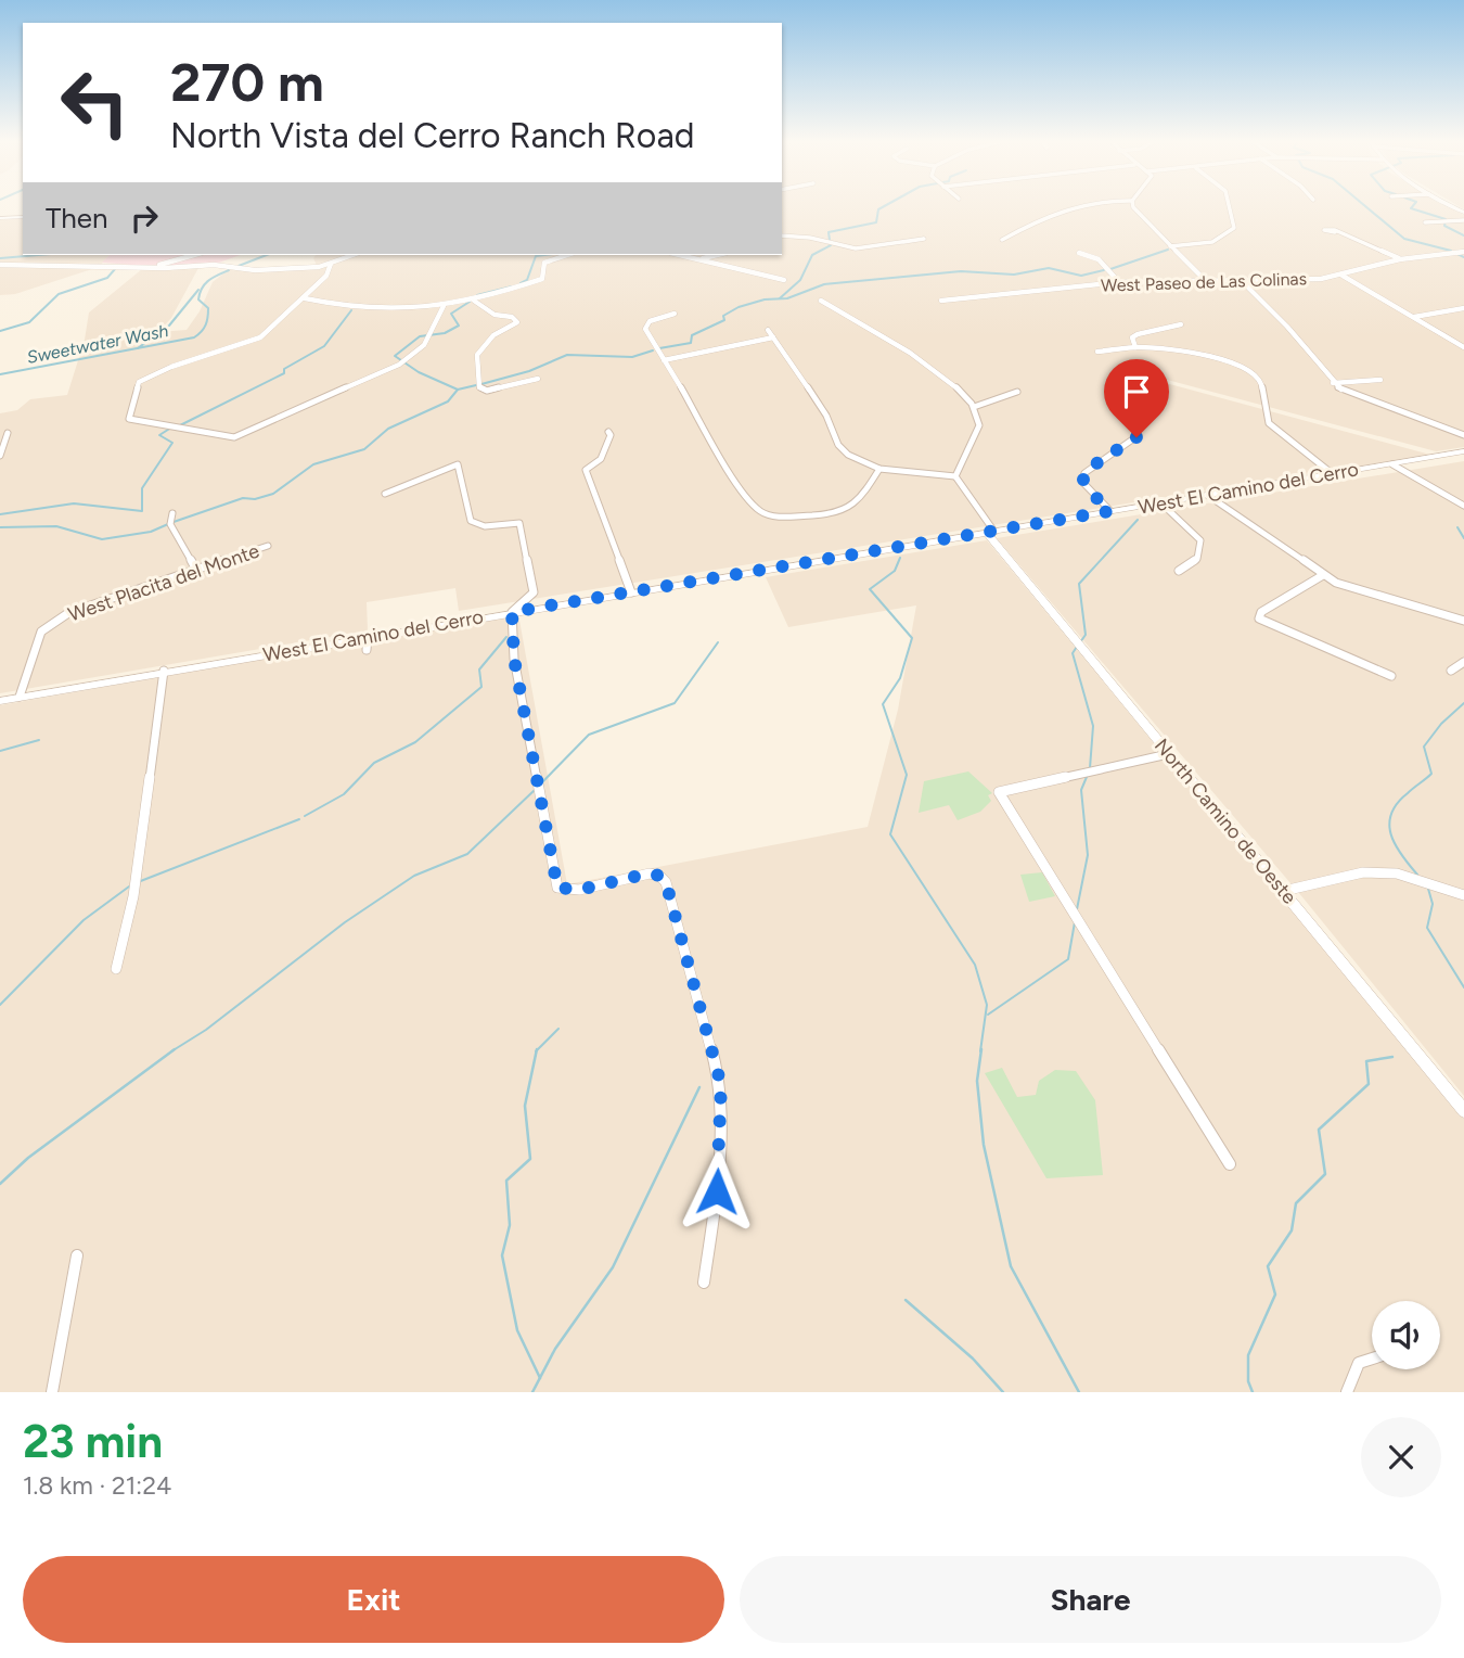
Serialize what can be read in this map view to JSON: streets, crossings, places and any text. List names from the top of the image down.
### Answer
{
  "streets": {
    "street": [
      "West Paseo de Las Colinas",
      "West El Camino del Cerro",
      "West Placita del Monte",
      "North Camino de Oeste"
    ]
  },
  "crossings": [
    ["West El Camino del Cerro", "West Placita del Monte"],
    ["West El Camino del Cerro", "North Camino de Oeste"]
  ],
  "water": ["Sweetwater Wash"],
  "page": {
    "turn": ["270 m", "North Vista del Cerro Ranch Road"],
    "then": "Then",
    "heading": ["23 min", "1.8 km · 21:24"],
    "buttons": ["Exit", "Share"]
  }
}
